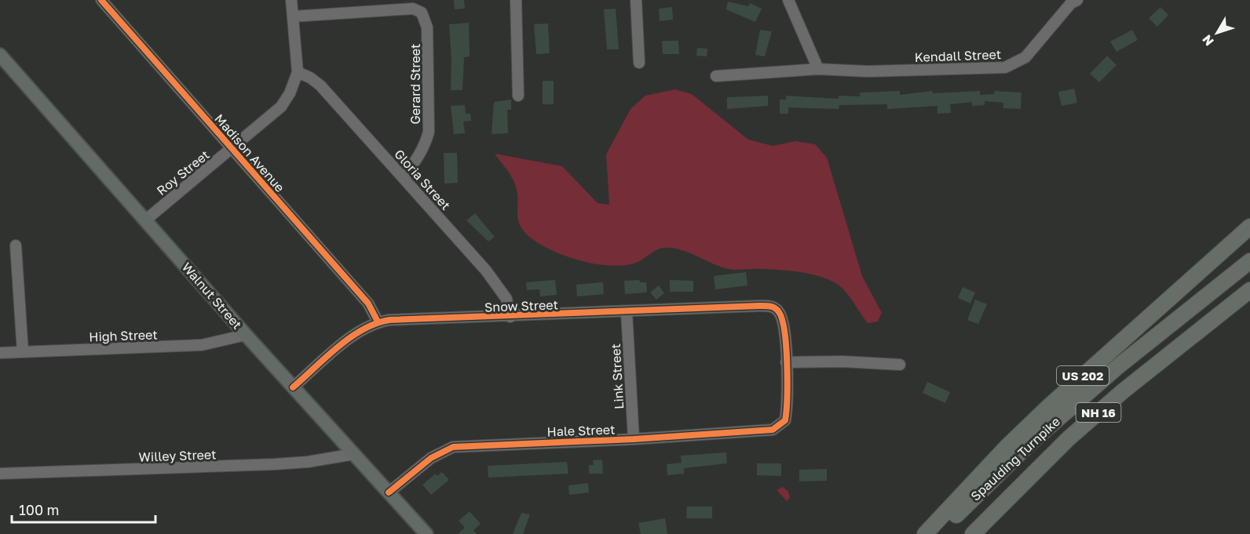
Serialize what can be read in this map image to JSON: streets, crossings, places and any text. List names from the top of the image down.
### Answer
{
  "streets": {
    "highway": ["US 202", "NH 16", "Spaulding Turnpike"],
    "main road": ["Walnut Street"],
    "street": [
      "Kendall Street",
      "Gerard Street",
      "Madison Avenue",
      "Roy Street",
      "Gloria Street",
      "Snow Street",
      "High Street",
      "Link Street",
      "Hale Street",
      "Willey Street"
    ]
  },
  "crossings": [
    ["Gerard Street", "Roy Street"],
    ["Gerard Street", "Gloria Street"],
    ["Madison Avenue", "Roy Street"],
    ["Madison Avenue", "Snow Street"],
    ["Roy Street", "Gloria Street"],
    ["Roy Street", "Walnut Street"],
    ["Gloria Street", "Snow Street"],
    ["Walnut Street", "Snow Street"],
    ["Walnut Street", "High Street"],
    ["Walnut Street", "Hale Street"],
    ["Walnut Street", "Willey Street"],
    ["Snow Street", "Link Street"],
    ["Snow Street", "Hale Street"],
    ["Link Street", "Hale Street"]
  ],
  "scale_bar": "100 m",
  "north": "bottom left"
}
